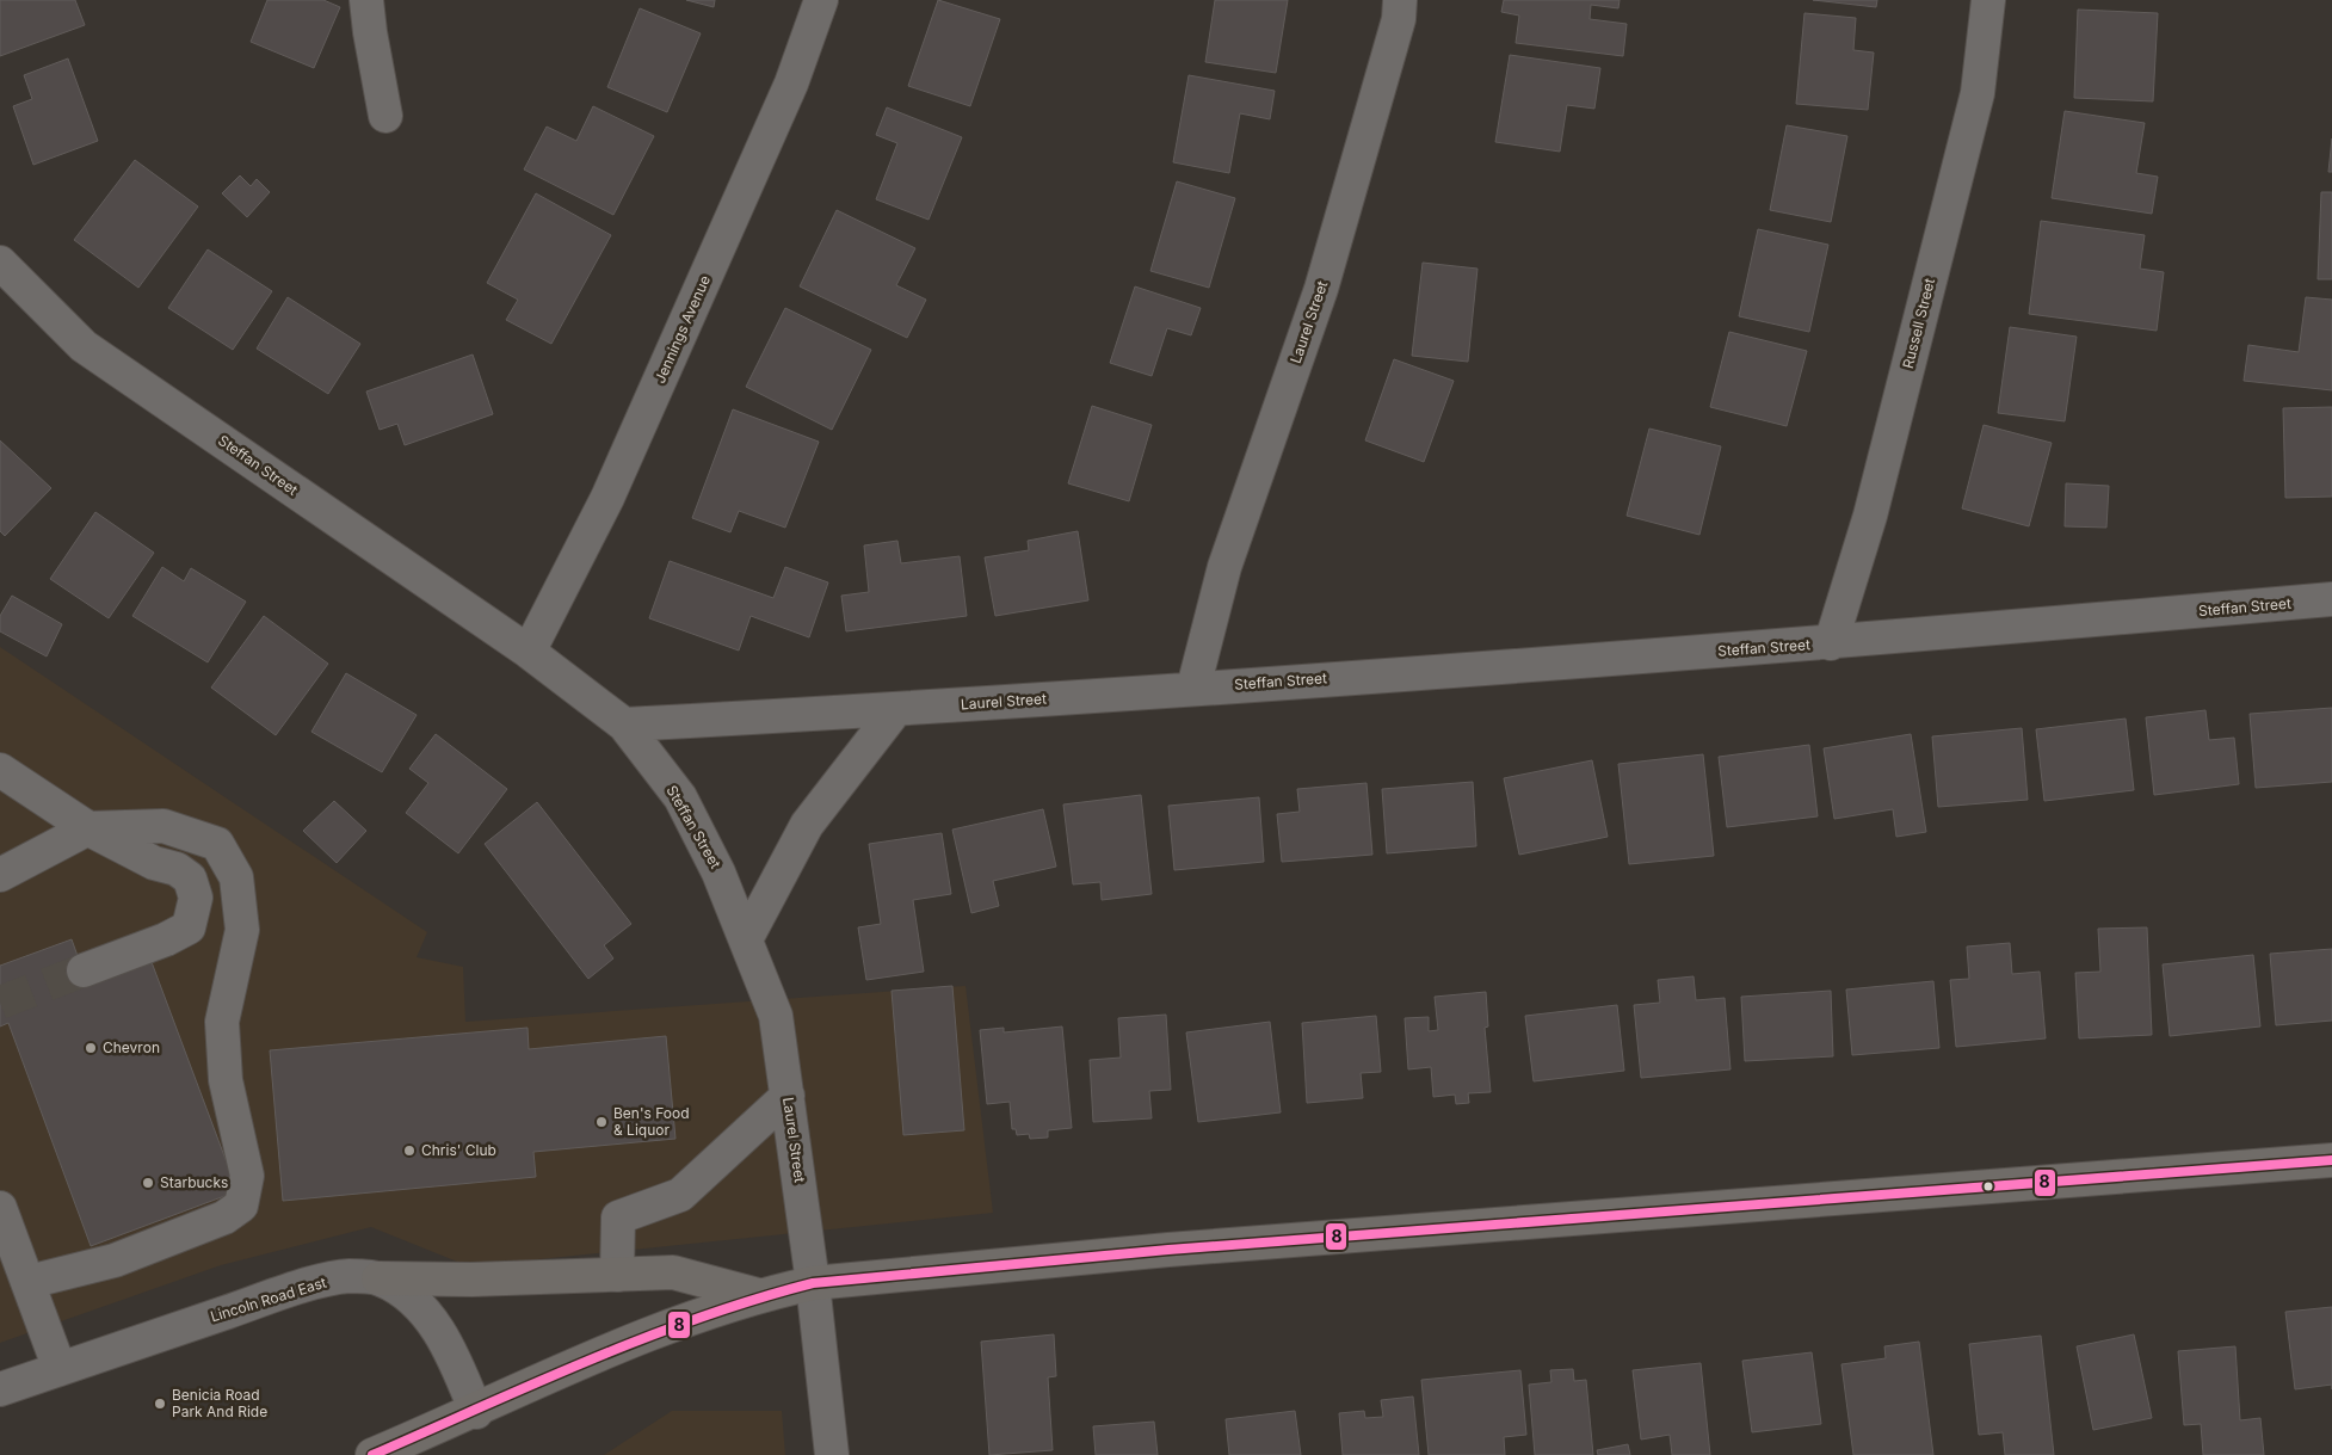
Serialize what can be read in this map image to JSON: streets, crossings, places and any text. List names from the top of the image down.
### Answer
{
  "streets": {
    "street": [
      "Laurel Street",
      "Russell Street",
      "Jennings Avenue",
      "Steffan Street",
      "Lincoln Road East"
    ]
  },
  "crossings": [
    ["Laurel Street", "Steffan Street"],
    ["Russell Street", "Steffan Street"],
    ["Jennings Avenue", "Steffan Street"]
  ],
  "places": [
    "Chevron",
    "Ben's Food & Liquor",
    "Chris' Club",
    "Starbucks",
    "Benicia Road Park And Ride"
  ],
  "lines": ["transit line 8"]
}
